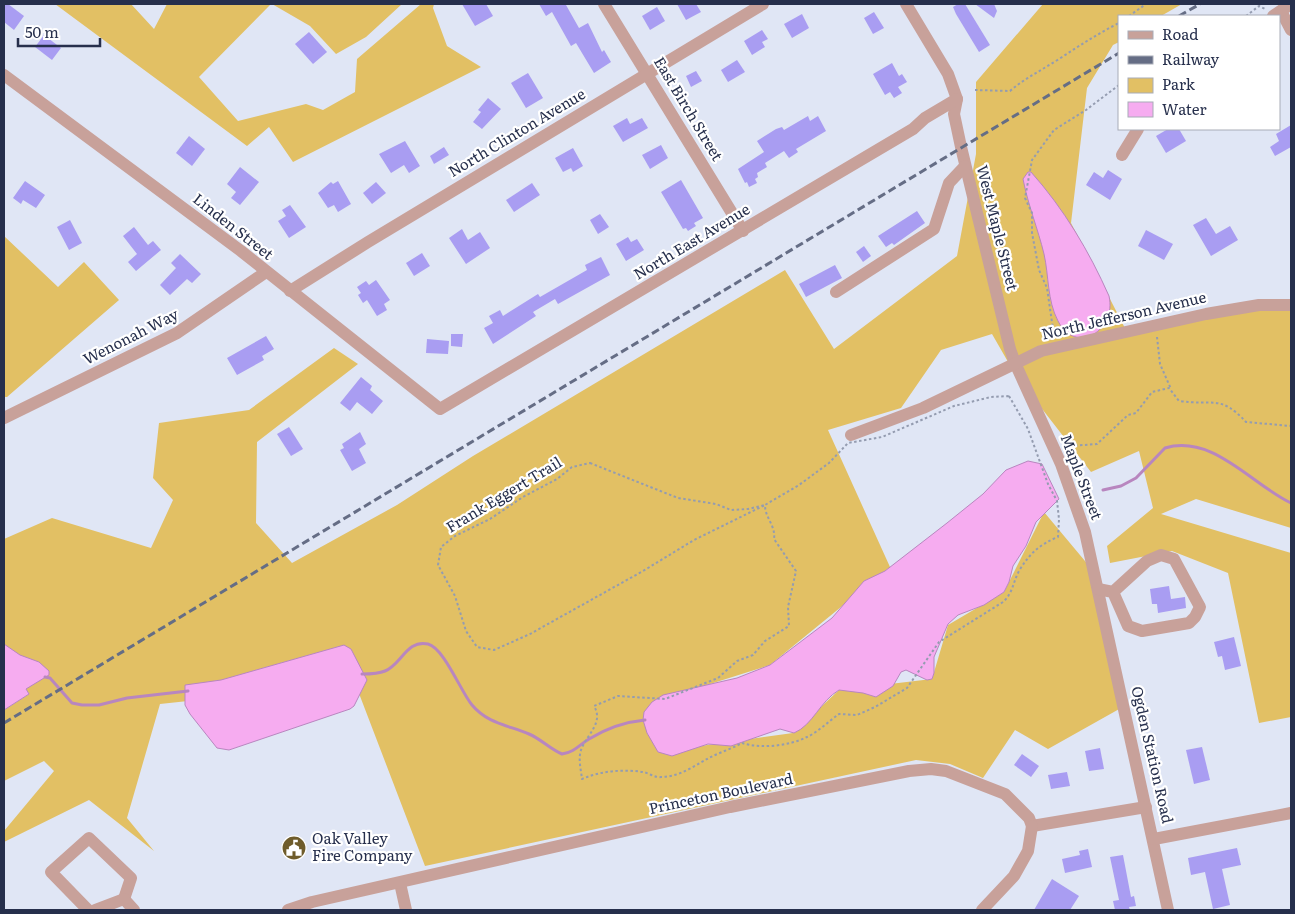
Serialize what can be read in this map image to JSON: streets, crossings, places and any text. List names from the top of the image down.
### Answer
{
  "streets": {
    "street": [
      "East Birch Street",
      "North Clinton Avenue",
      "Linden Street",
      "West Maple Street",
      "North East Avenue",
      "North Jefferson Avenue",
      "Wenonah Way",
      "Maple Street",
      "Ogden Station Road",
      "Princeton Boulevard"
    ],
    "path": ["Frank Eggert Trail"]
  },
  "crossings": [
    ["East Birch Street", "North Clinton Avenue"],
    ["East Birch Street", "North East Avenue"],
    ["North Clinton Avenue", "Linden Street"],
    ["Linden Street", "North East Avenue"],
    ["Linden Street", "Wenonah Way"],
    ["West Maple Street", "North East Avenue"],
    ["West Maple Street", "North Jefferson Avenue"],
    ["West Maple Street", "Maple Street"],
    ["North Jefferson Avenue", "Maple Street"],
    ["Maple Street", "Ogden Station Road"]
  ],
  "places": {
    "public building": ["Oak Valley Fire Company"]
  },
  "legend": [
    "Road",
    "Railway",
    "Park",
    "Water"
  ],
  "scale_bar": "50 m"
}
